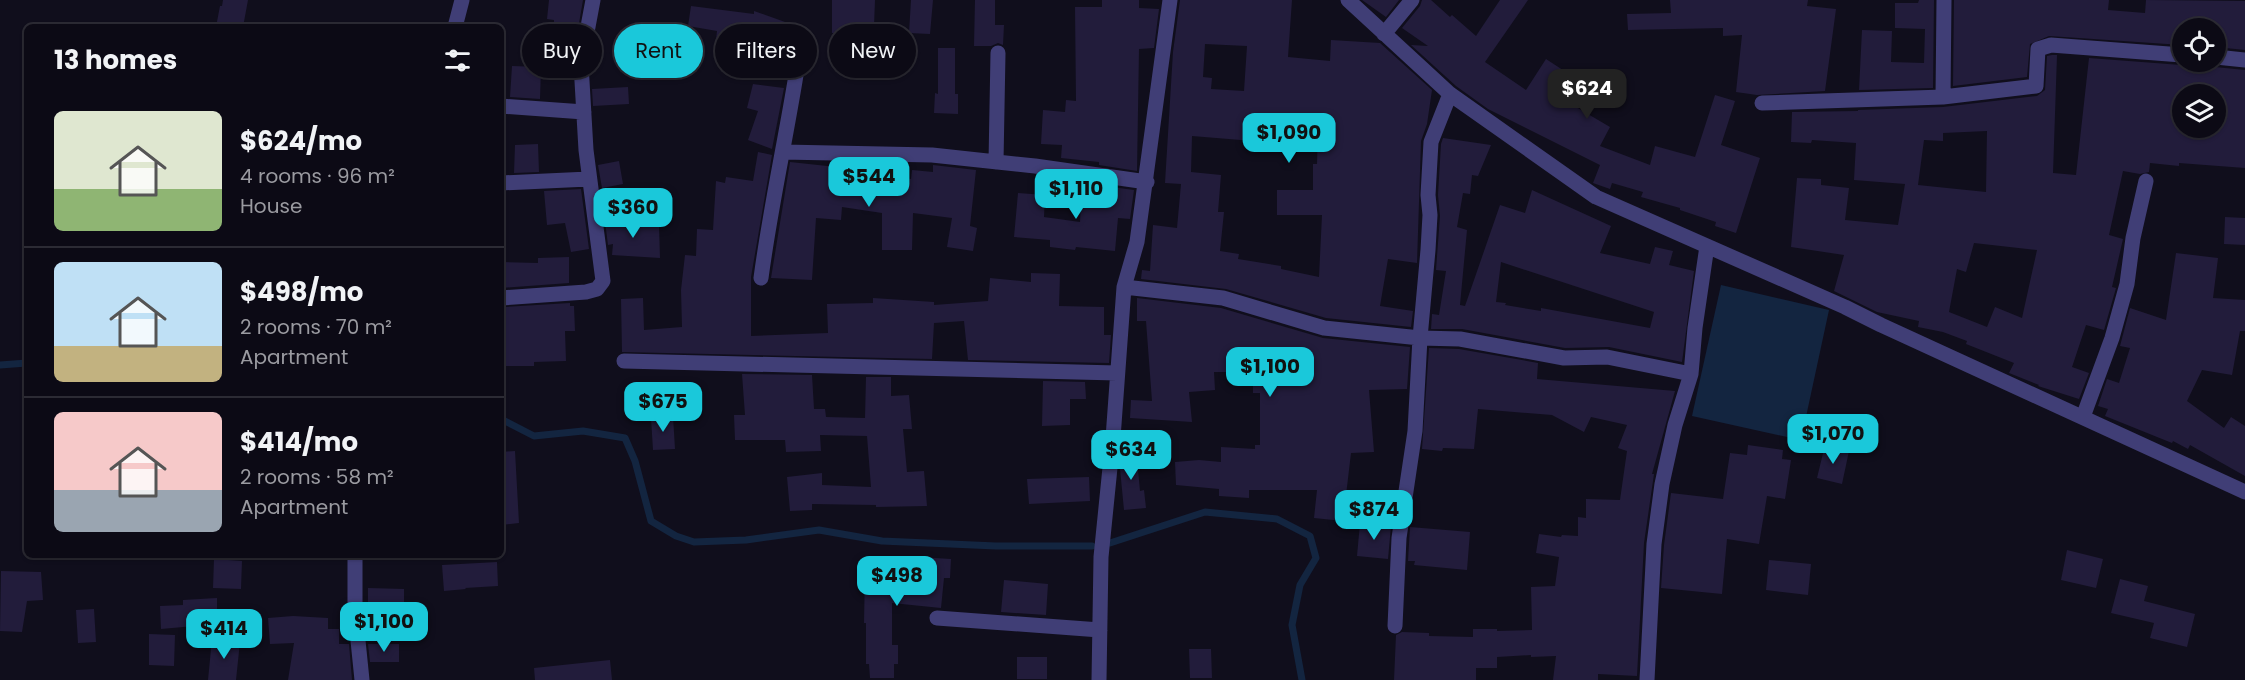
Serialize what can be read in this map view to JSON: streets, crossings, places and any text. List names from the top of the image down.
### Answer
{
  "page": {
    "chip": [
      "Buy",
      "Rent",
      "Filters",
      "New"
    ],
    "heading": "13 homes",
    "price": [
      "$624",
      "$1,090",
      "$544",
      "$1,110",
      "$360",
      "$1,100",
      "$675",
      "$1,070",
      "$634",
      "$874",
      "$498",
      "$1,100",
      "$414"
    ],
    "list": [
      {
        "name": "$624/mo",
        "note": "4 rooms · 96 m² · House"
      },
      {
        "name": "$498/mo",
        "note": "2 rooms · 70 m² · Apartment"
      },
      {
        "name": "$414/mo",
        "note": "2 rooms · 58 m² · Apartment"
      }
    ]
  }
}
